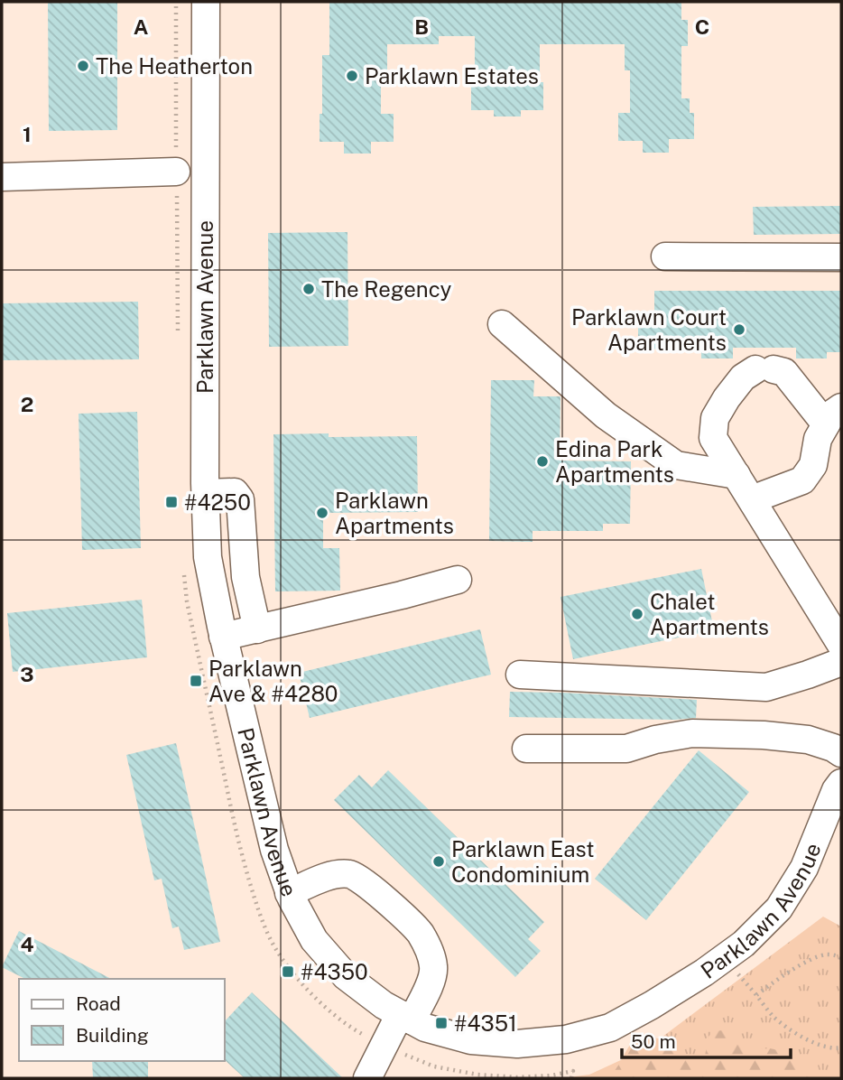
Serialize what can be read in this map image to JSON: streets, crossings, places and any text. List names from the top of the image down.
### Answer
{
  "streets": {
    "street": ["Parklawn Avenue"]
  },
  "places": {
    "other": [
      "The Heatherton",
      "Parklawn Estates",
      "The Regency",
      "Parklawn Court Apartments",
      "Edina Park Apartments",
      "Parklawn Apartments",
      "Chalet Apartments",
      "Parklawn East Condominium"
    ],
    "transit": [
      "#4250",
      "Parklawn Ave & #4280",
      "#4350",
      "#4351"
    ]
  },
  "legend": ["Road", "Building"],
  "scale_bar": "50 m",
  "grid": {
    "columns": ["A", "B", "C"],
    "rows": [
      "1",
      "2",
      "3",
      "4"
    ]
  }
}
